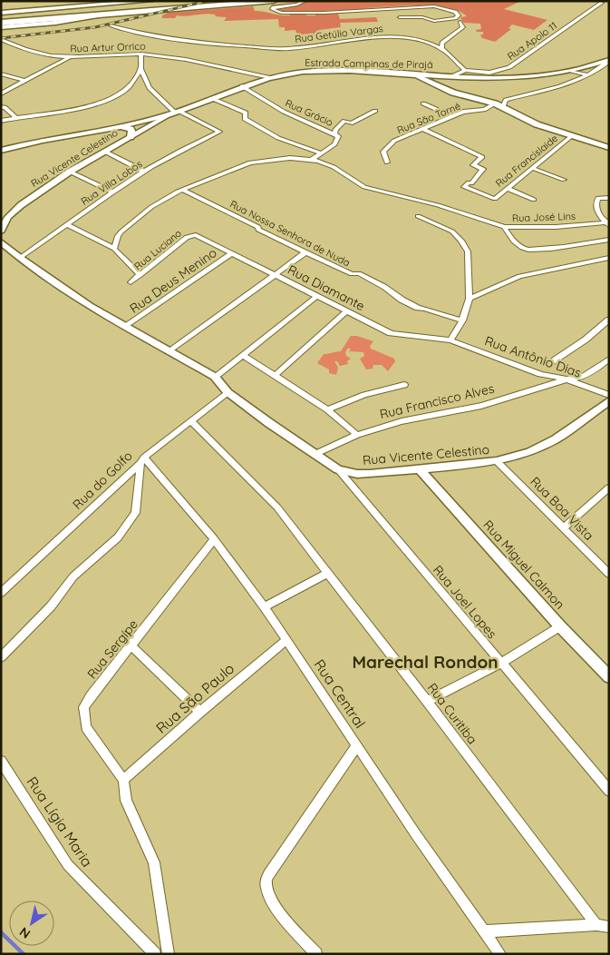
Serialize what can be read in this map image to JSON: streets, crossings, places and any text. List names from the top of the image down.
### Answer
{
  "streets": {
    "main road": ["Estrada Campinas de Pirajá"],
    "street": [
      "Rua Getúlio Vargas",
      "Rua Apolo 11",
      "Rua Artur Orrico",
      "Rua Grácio",
      "Rua São Torné",
      "Rua Vicente Celestino",
      "Rua Francislaide",
      "Rua Villa Lobos",
      "Rua José Lins",
      "Rua Nossa Senhora de Nuda",
      "Rua Luciano",
      "Rua Deus Menino",
      "Rua Diamante",
      "Rua Antônio Dias",
      "Rua Francisco Alves",
      "Rua do Golfo",
      "Rua Boa Vista",
      "Rua Miguel Calmon",
      "Rua Joel Lopes",
      "Rua Sergípe",
      "Rua Central",
      "Rua São Paulo",
      "Rua Curitiba",
      "Rua Lígia Maria"
    ]
  },
  "crossings": [
    ["Rua Getúlio Vargas", "Rua Apolo 11"],
    ["Rua Artur Orrico", "Estrada Campinas de Pirajá"],
    ["Estrada Campinas de Pirajá", "Rua Grácio"],
    ["Estrada Campinas de Pirajá", "Rua Vicente Celestino"],
    ["Estrada Campinas de Pirajá", "Rua Villa Lobos"],
    ["Rua Grácio", "Rua José Lins"],
    ["Rua São Torné", "Rua Francislaide"],
    ["Rua Vicente Celestino", "Rua Villa Lobos"],
    ["Rua Vicente Celestino", "Rua Deus Menino"],
    ["Rua Vicente Celestino", "Rua Francisco Alves"],
    ["Rua Vicente Celestino", "Rua do Golfo"],
    ["Rua Vicente Celestino", "Rua Boa Vista"],
    ["Rua Vicente Celestino", "Rua Miguel Calmon"],
    ["Rua Vicente Celestino", "Rua Joel Lopes"],
    ["Rua José Lins", "Rua Nossa Senhora de Nuda"],
    ["Rua Luciano", "Rua Diamante"],
    ["Rua Deus Menino", "Rua Diamante"],
    ["Rua Diamante", "Rua Antônio Dias"],
    ["Rua Antônio Dias", "Rua Francisco Alves"],
    ["Rua do Golfo", "Rua Central"],
    ["Rua do Golfo", "Rua Curitiba"],
    ["Rua Sergípe", "Rua Central"],
    ["Rua Sergípe", "Rua São Paulo"],
    ["Rua Central", "Rua São Paulo"]
  ],
  "districts": ["Marechal Rondon"],
  "north": "bottom left"
}
